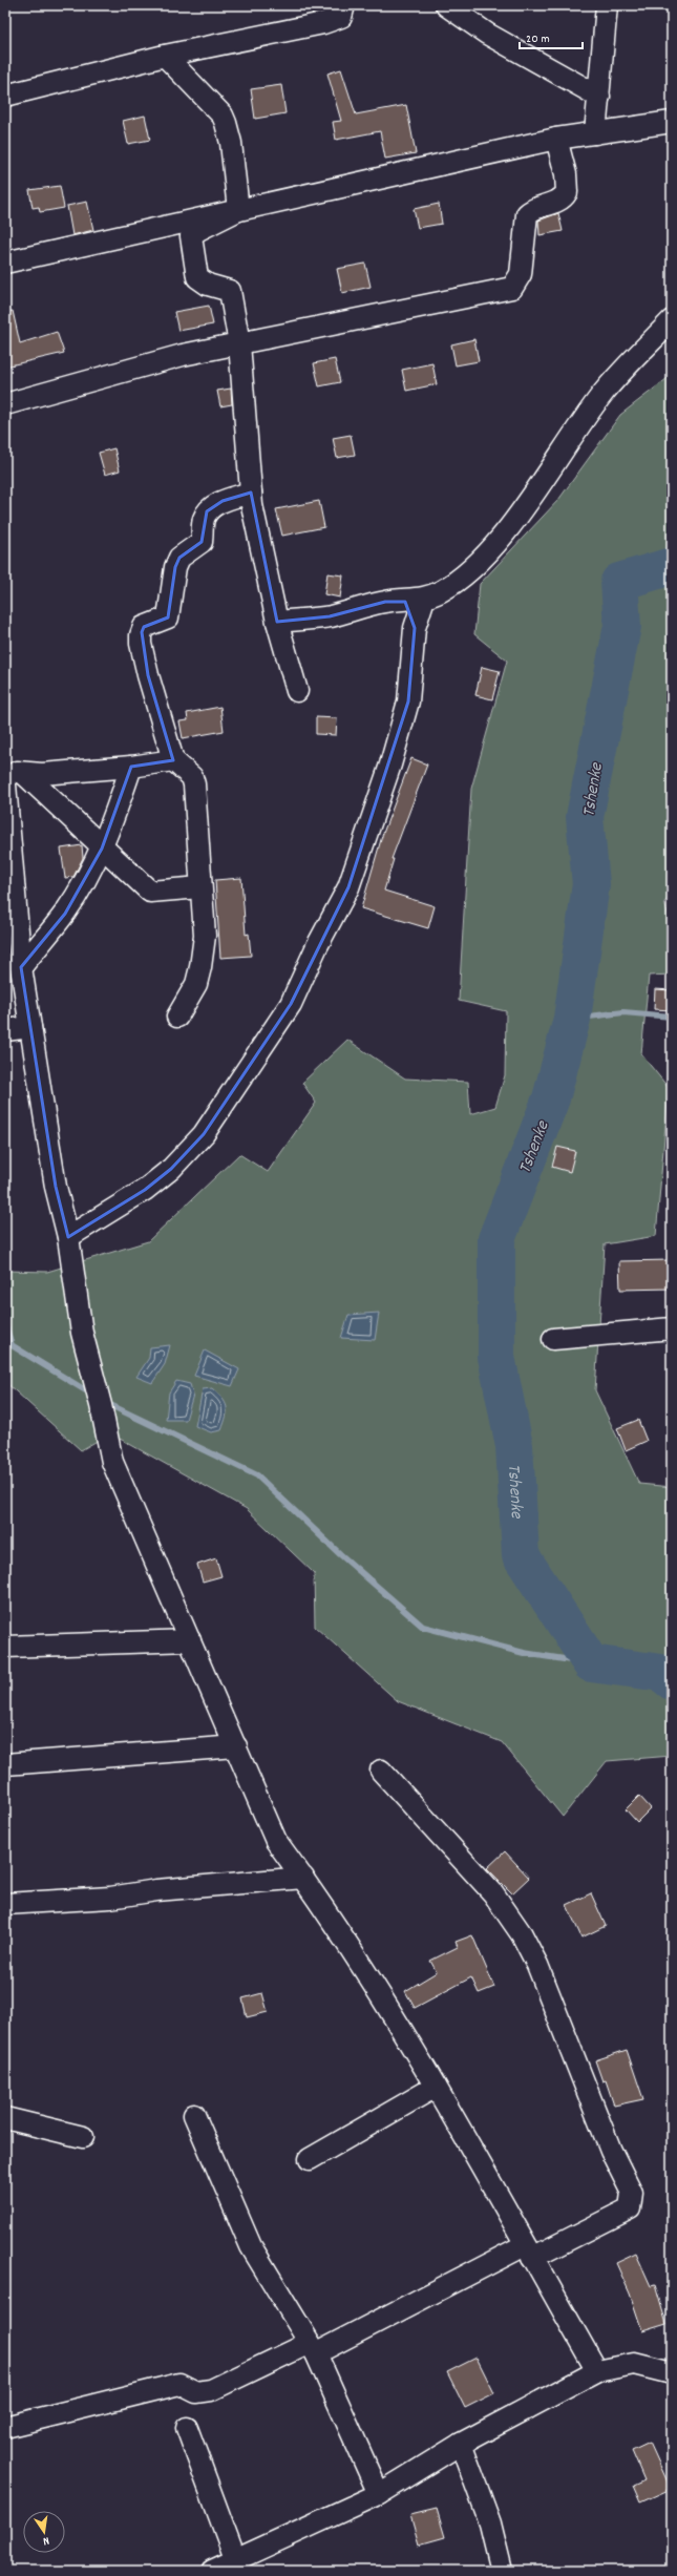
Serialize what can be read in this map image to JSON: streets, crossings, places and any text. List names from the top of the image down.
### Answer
{
  "water": ["Tshenke"],
  "scale_bar": "20 m",
  "north": "bottom"
}
